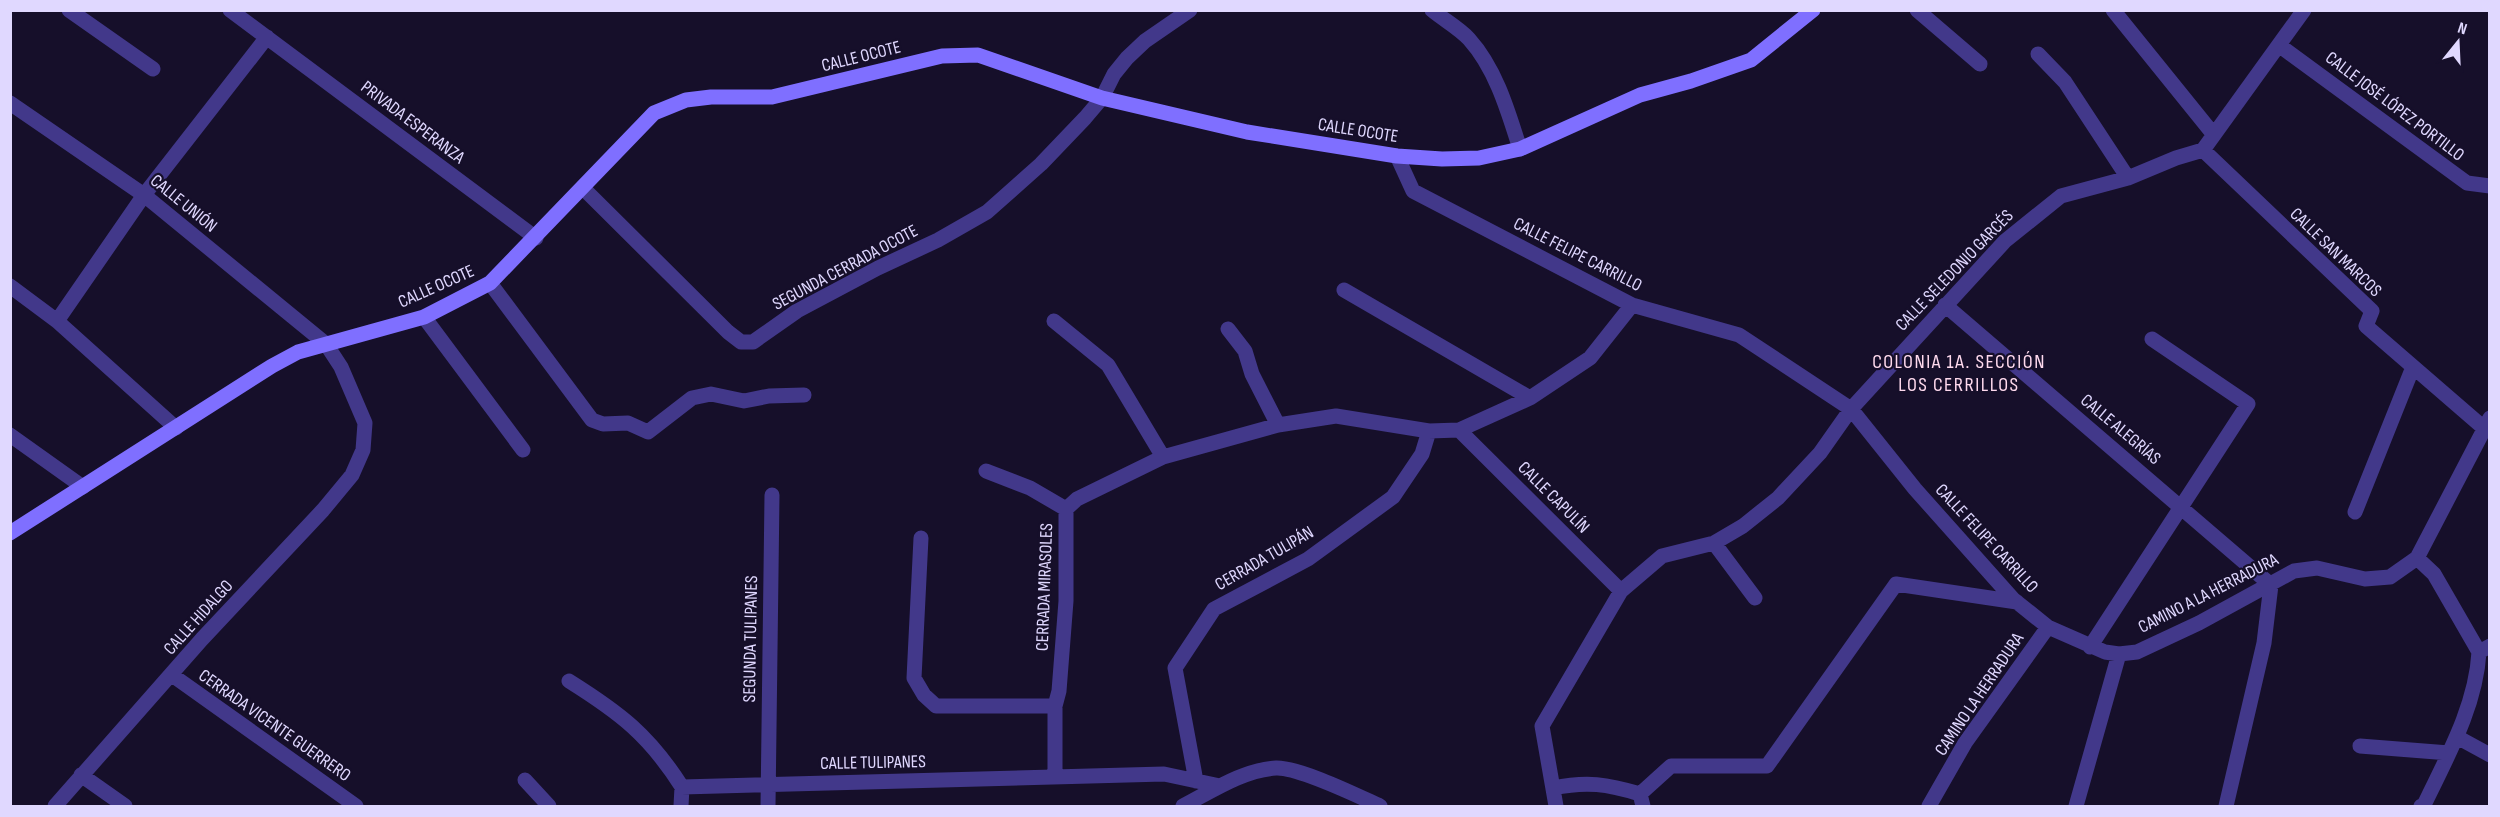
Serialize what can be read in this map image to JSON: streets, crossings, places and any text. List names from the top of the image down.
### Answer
{
  "streets": {
    "street": [
      "CALLE OCOTE",
      "CALLE JOSÉ LÓPEZ PORTILLO",
      "PRIVADA ESPERANZA",
      "CALLE UNIÓN",
      "CALLE SAN MARCOS",
      "CALLE FELIPE CARRILLO",
      "SEGUNDA CERRADA OCOTE",
      "CALLE SELEDONIO GARCÉS",
      "CALLE ALEGRÍAS",
      "CALLE CAPULÍN",
      "CERRADA TULIPÁN",
      "CERRADA MIRASOLES",
      "CAMINO A LA HERRADURA",
      "CALLE HIDALGO",
      "SEGUNDA TULIPANES",
      "CAMINO LA HERRADURA",
      "CERRADA VICENTE GUERRERO",
      "CALLE TULIPANES"
    ]
  },
  "crossings": [
    ["CALLE OCOTE", "PRIVADA ESPERANZA"],
    ["CALLE OCOTE", "CALLE UNIÓN"],
    ["CALLE OCOTE", "CALLE FELIPE CARRILLO"],
    ["CALLE OCOTE", "SEGUNDA CERRADA OCOTE"],
    ["CALLE UNIÓN", "CALLE HIDALGO"],
    ["CALLE SAN MARCOS", "CALLE SELEDONIO GARCÉS"],
    ["CALLE SAN MARCOS", "CAMINO A LA HERRADURA"],
    ["CALLE FELIPE CARRILLO", "CALLE SELEDONIO GARCÉS"],
    ["CALLE FELIPE CARRILLO", "CAMINO LA HERRADURA"],
    ["CALLE SELEDONIO GARCÉS", "CALLE ALEGRÍAS"],
    ["CALLE SELEDONIO GARCÉS", "CALLE CAPULÍN"],
    ["CALLE ALEGRÍAS", "CAMINO A LA HERRADURA"],
    ["CALLE CAPULÍN", "CERRADA MIRASOLES"],
    ["CERRADA TULIPÁN", "CERRADA MIRASOLES"],
    ["CERRADA TULIPÁN", "CALLE TULIPANES"],
    ["CERRADA MIRASOLES", "CALLE TULIPANES"],
    ["CAMINO A LA HERRADURA", "CAMINO LA HERRADURA"],
    ["CALLE HIDALGO", "CERRADA VICENTE GUERRERO"],
    ["SEGUNDA TULIPANES", "CALLE TULIPANES"]
  ],
  "districts": ["COLONIA 1A. SECCIÓN LOS CERRILLOS"],
  "north": "top"
}
